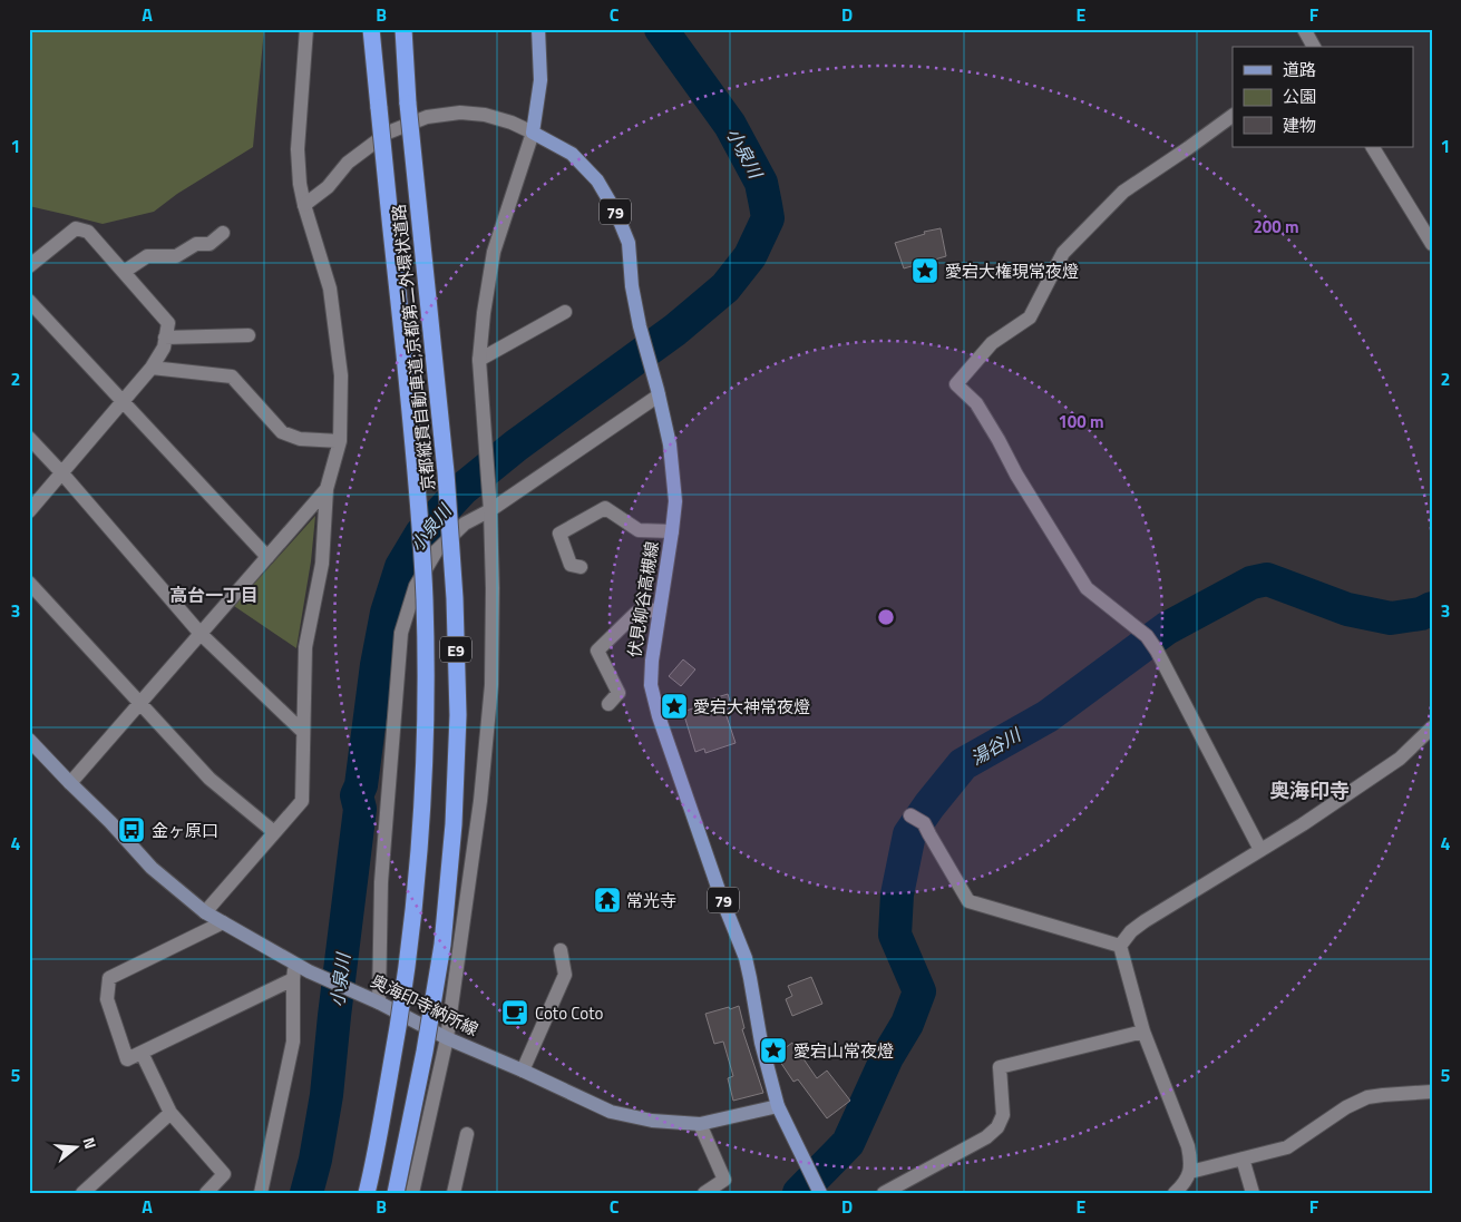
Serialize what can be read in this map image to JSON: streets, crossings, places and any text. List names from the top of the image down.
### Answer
{
  "streets": {
    "highway": ["京都縦貫自動車道;京都第二外環状道路", "E9"],
    "main road": ["79", "伏見柳谷高槻線", "奥海印寺納所線"]
  },
  "crossings": [
    ["伏見柳谷高槻線", "奥海印寺納所線"]
  ],
  "districts": ["高台一丁目", "奥海印寺"],
  "water": ["小泉川", "湯谷川"],
  "places": {
    "place": ["愛宕大権現常夜燈", "愛宕大神常夜燈", "愛宕山常夜燈"],
    "bus stop": ["金ヶ原口"],
    "temple": ["常光寺"],
    "cafe": ["Coto Coto"]
  },
  "legend": ["道路", "公園", "建物"],
  "north": "right",
  "grid": {
    "columns": [
      "A",
      "B",
      "C",
      "D",
      "E",
      "F"
    ],
    "rows": [
      "1",
      "2",
      "3",
      "4",
      "5"
    ]
  },
  "rings": ["200 m", "100 m"]
}
